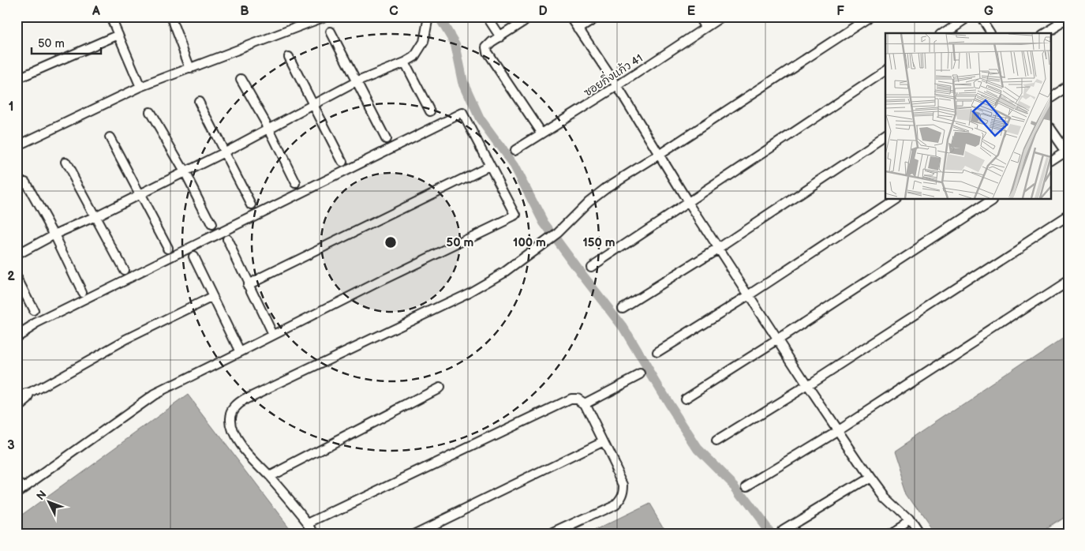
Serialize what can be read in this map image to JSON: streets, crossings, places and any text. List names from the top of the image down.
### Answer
{
  "streets": {
    "street": ["ซอยกิ่งแก้ว 41"]
  },
  "scale_bar": "50 m",
  "north": "top left",
  "grid": {
    "columns": [
      "A",
      "B",
      "C",
      "D",
      "E",
      "F",
      "G"
    ],
    "rows": ["1", "2", "3"]
  },
  "rings": ["50 m", "100 m", "150 m"]
}
